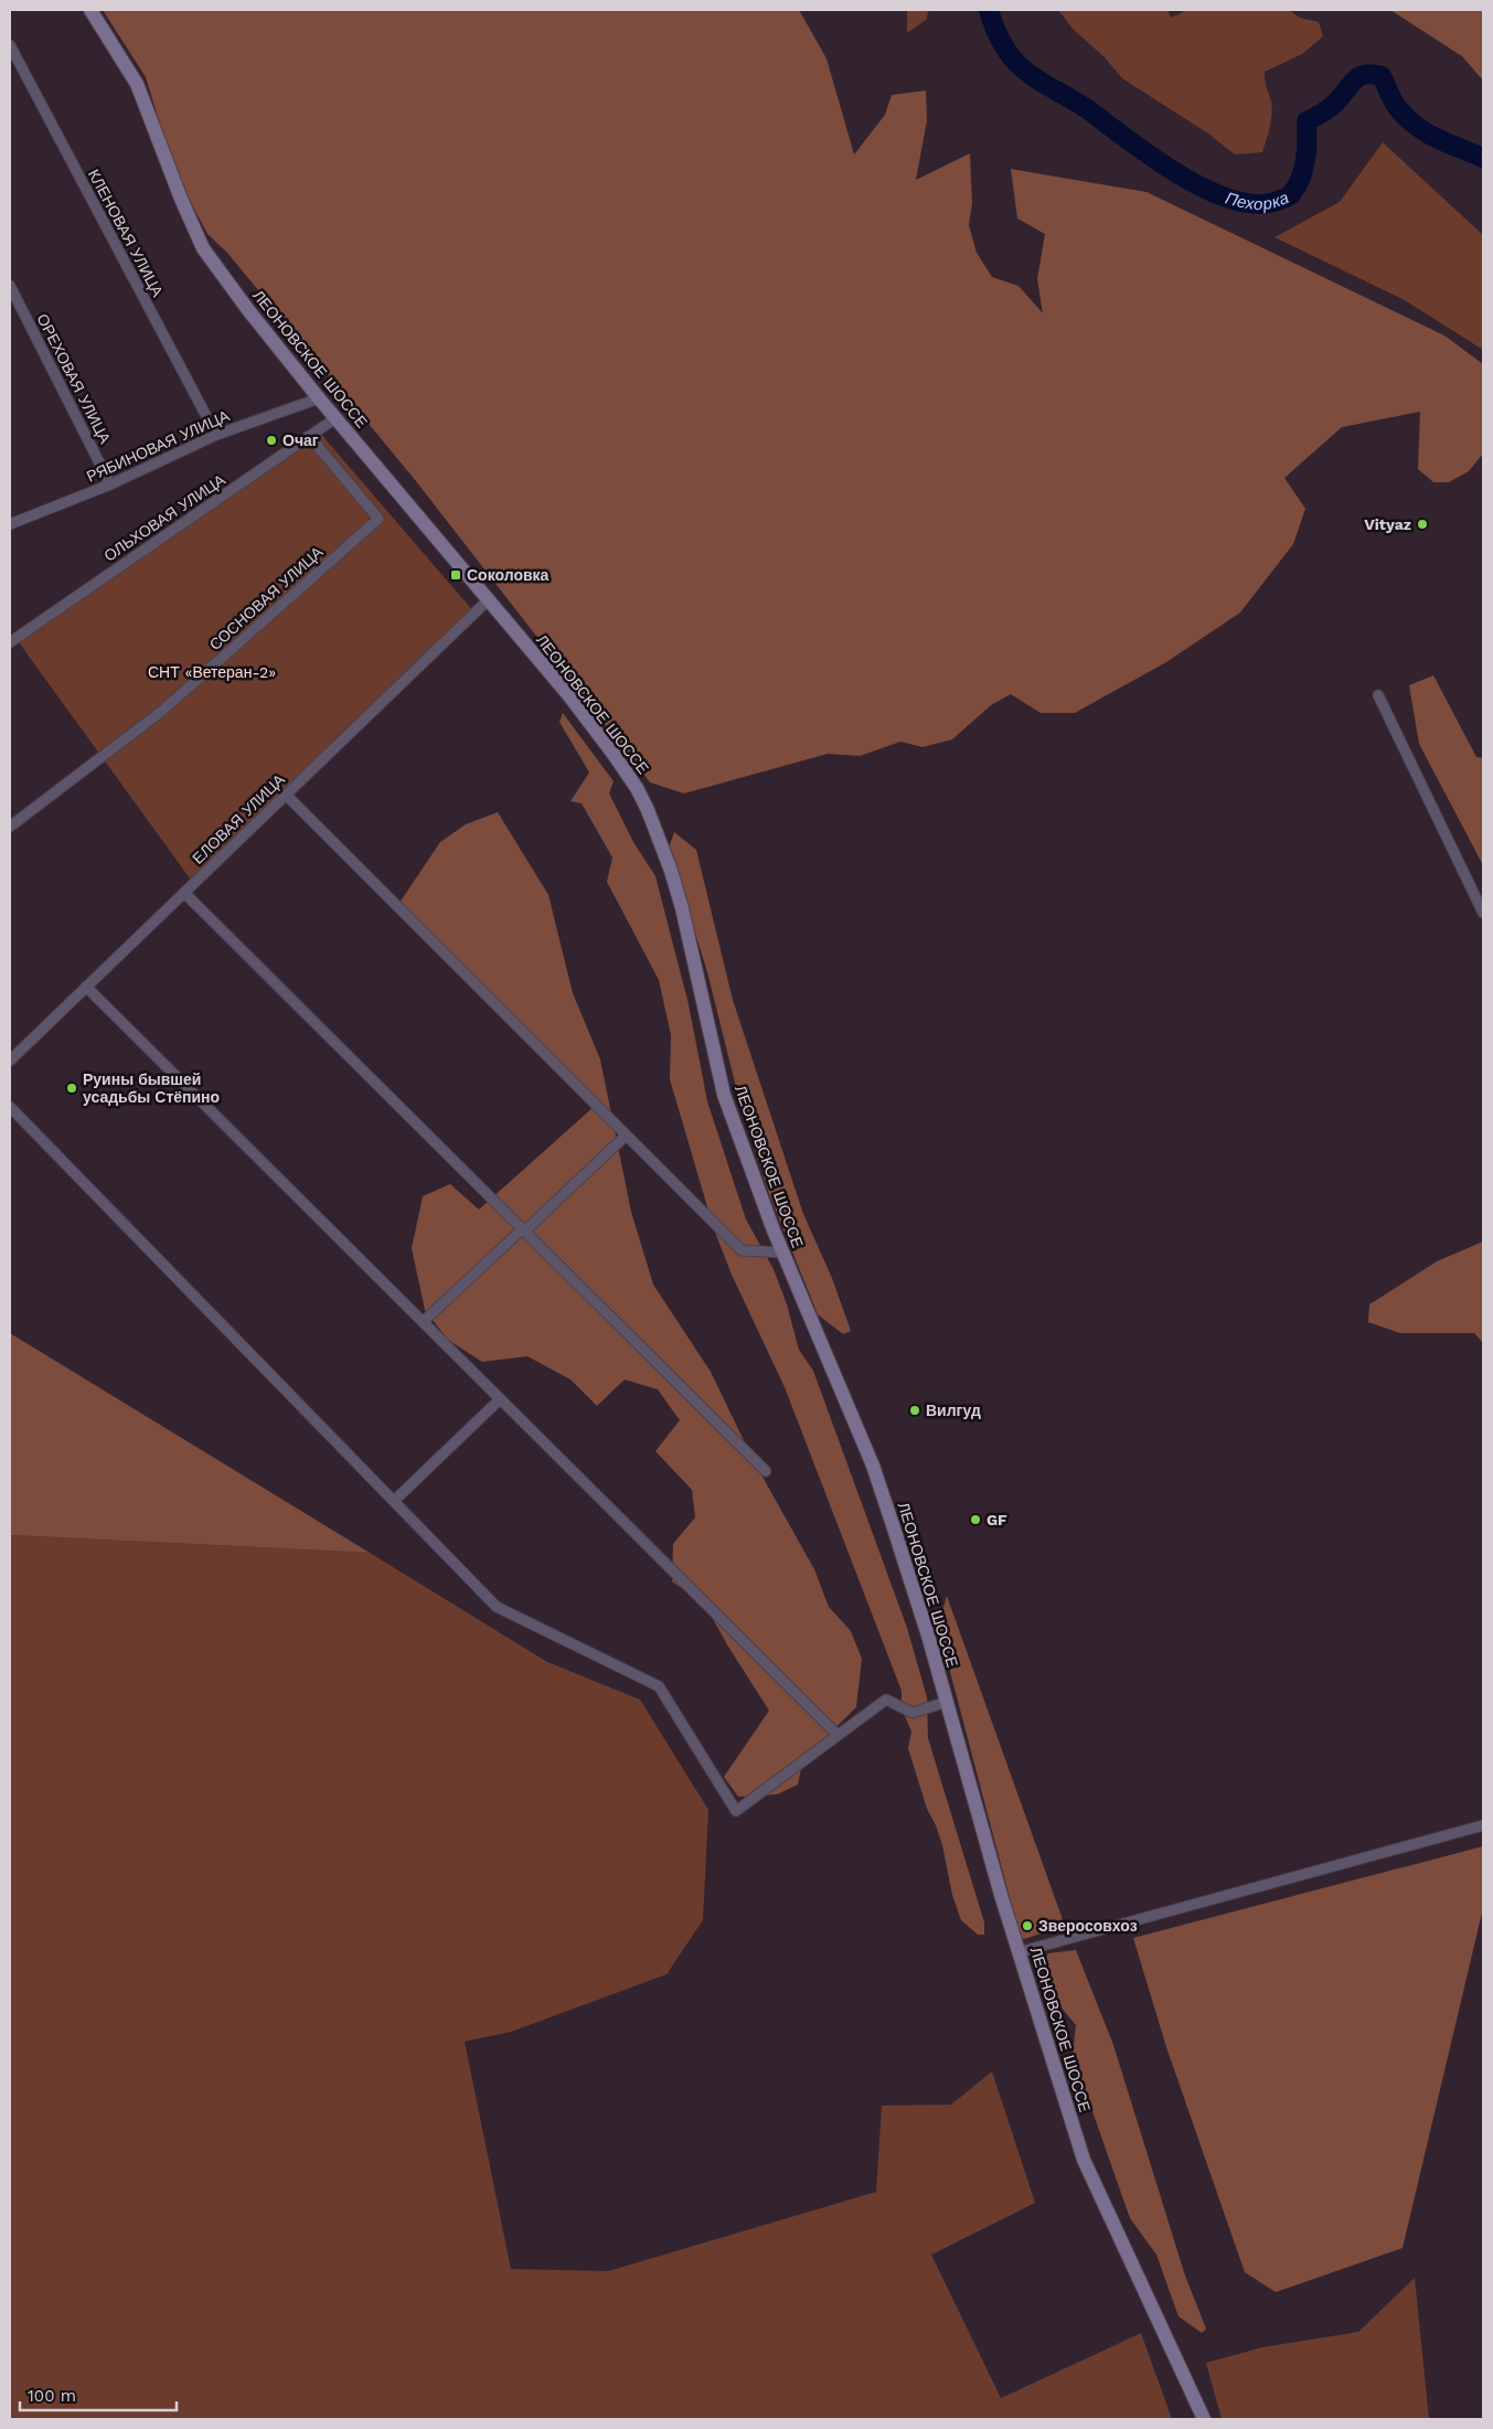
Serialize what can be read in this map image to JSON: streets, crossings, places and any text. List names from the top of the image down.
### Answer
{
  "streets": {
    "main road": ["ЛЕОНОВСКОЕ ШОССЕ"],
    "street": [
      "КЛЕНОВАЯ УЛИЦА",
      "ОРЕХОВАЯ УЛИЦА",
      "РЯБИНОВАЯ УЛИЦА",
      "ОЛЬХОВАЯ УЛИЦА",
      "СОСНОВАЯ УЛИЦА",
      "ЕЛОВАЯ УЛИЦА"
    ]
  },
  "crossings": [
    ["КЛЕНОВАЯ УЛИЦА", "РЯБИНОВАЯ УЛИЦА"],
    ["ЛЕОНОВСКОЕ ШОССЕ", "РЯБИНОВАЯ УЛИЦА"],
    ["ЛЕОНОВСКОЕ ШОССЕ", "ОЛЬХОВАЯ УЛИЦА"],
    ["ЛЕОНОВСКОЕ ШОССЕ", "ЕЛОВАЯ УЛИЦА"],
    ["ОРЕХОВАЯ УЛИЦА", "РЯБИНОВАЯ УЛИЦА"],
    ["ОЛЬХОВАЯ УЛИЦА", "СОСНОВАЯ УЛИЦА"]
  ],
  "water": ["Пехорка"],
  "parks": ["СНТ «Ветеран-2»"],
  "places": {
    "other": [
      "Очаг",
      "Vityaz",
      "Руины бывшей усадьбы Стёпино",
      "Вилгуд",
      "GF",
      "Зверосовхоз"
    ],
    "transit": ["Соколовка"]
  },
  "scale_bar": "100 m"
}
